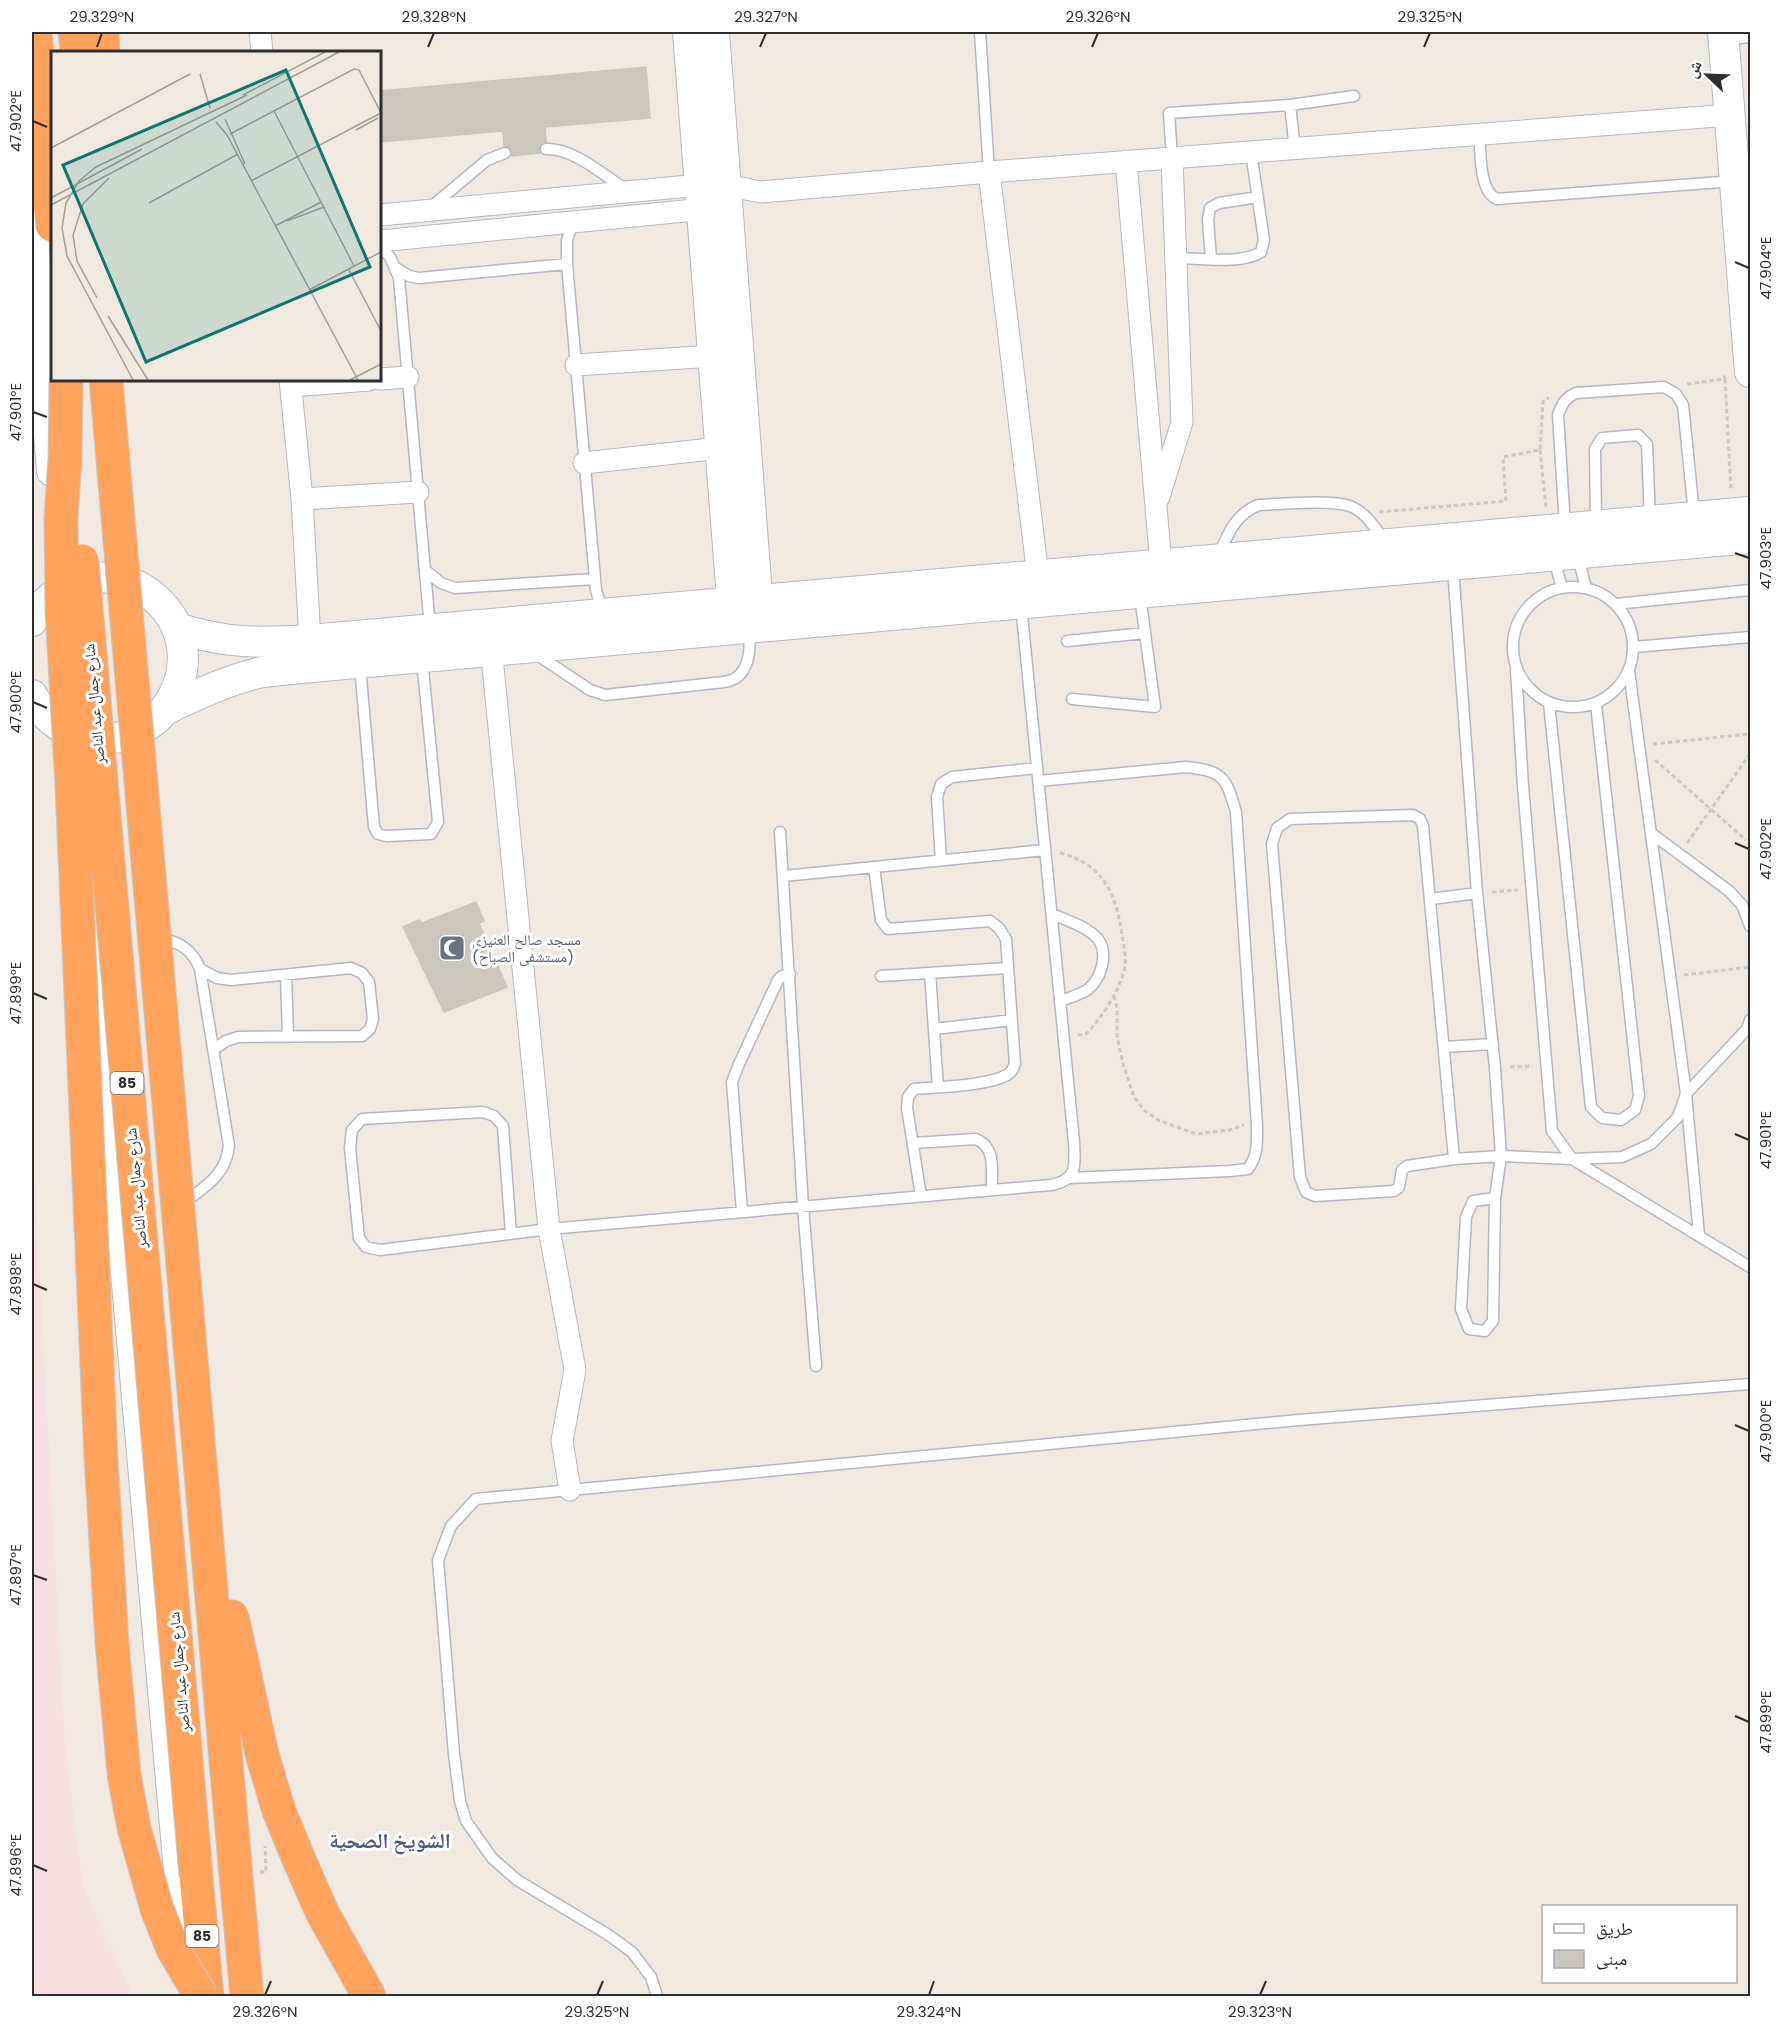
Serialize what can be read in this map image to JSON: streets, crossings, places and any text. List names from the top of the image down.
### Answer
{
  "streets": {
    "highway": ["شارع جمال عبد الناصر", "85"]
  },
  "districts": ["الشويخ الصحية"],
  "places": {
    "mosque": ["مسجد صالح العنيزي (مستشفى الصباح)"]
  },
  "legend": ["طريق", "مبنى"],
  "north": "top left",
  "coordinates": [
    "29.329°N",
    "29.328°N",
    "29.327°N",
    "29.326°N",
    "29.325°N",
    "47.902°E",
    "47.904°E",
    "47.901°E",
    "47.903°E",
    "47.900°E",
    "47.899°E",
    "47.898°E",
    "47.897°E",
    "47.896°E",
    "29.324°N",
    "29.323°N"
  ]
}
